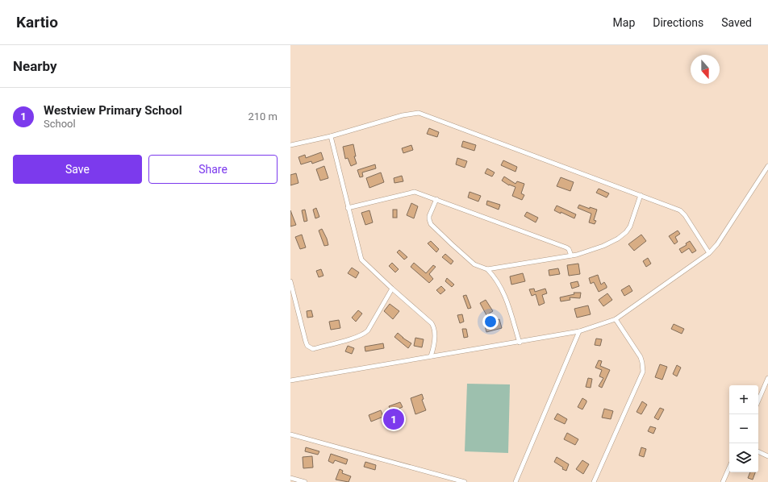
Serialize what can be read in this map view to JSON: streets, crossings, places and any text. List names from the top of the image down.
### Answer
{
  "north": "bottom",
  "page": {
    "header": "Kartio",
    "nav": ["Map", "Directions", "Saved"],
    "heading": "Nearby",
    "list": [
      {
        "mark": "1",
        "name": "Westview Primary School",
        "note": "School",
        "value": "210 m"
      }
    ],
    "buttons": ["Save", "Share"],
    "map_buttons": ["+", "−"],
    "pins": "1"
  }
}
